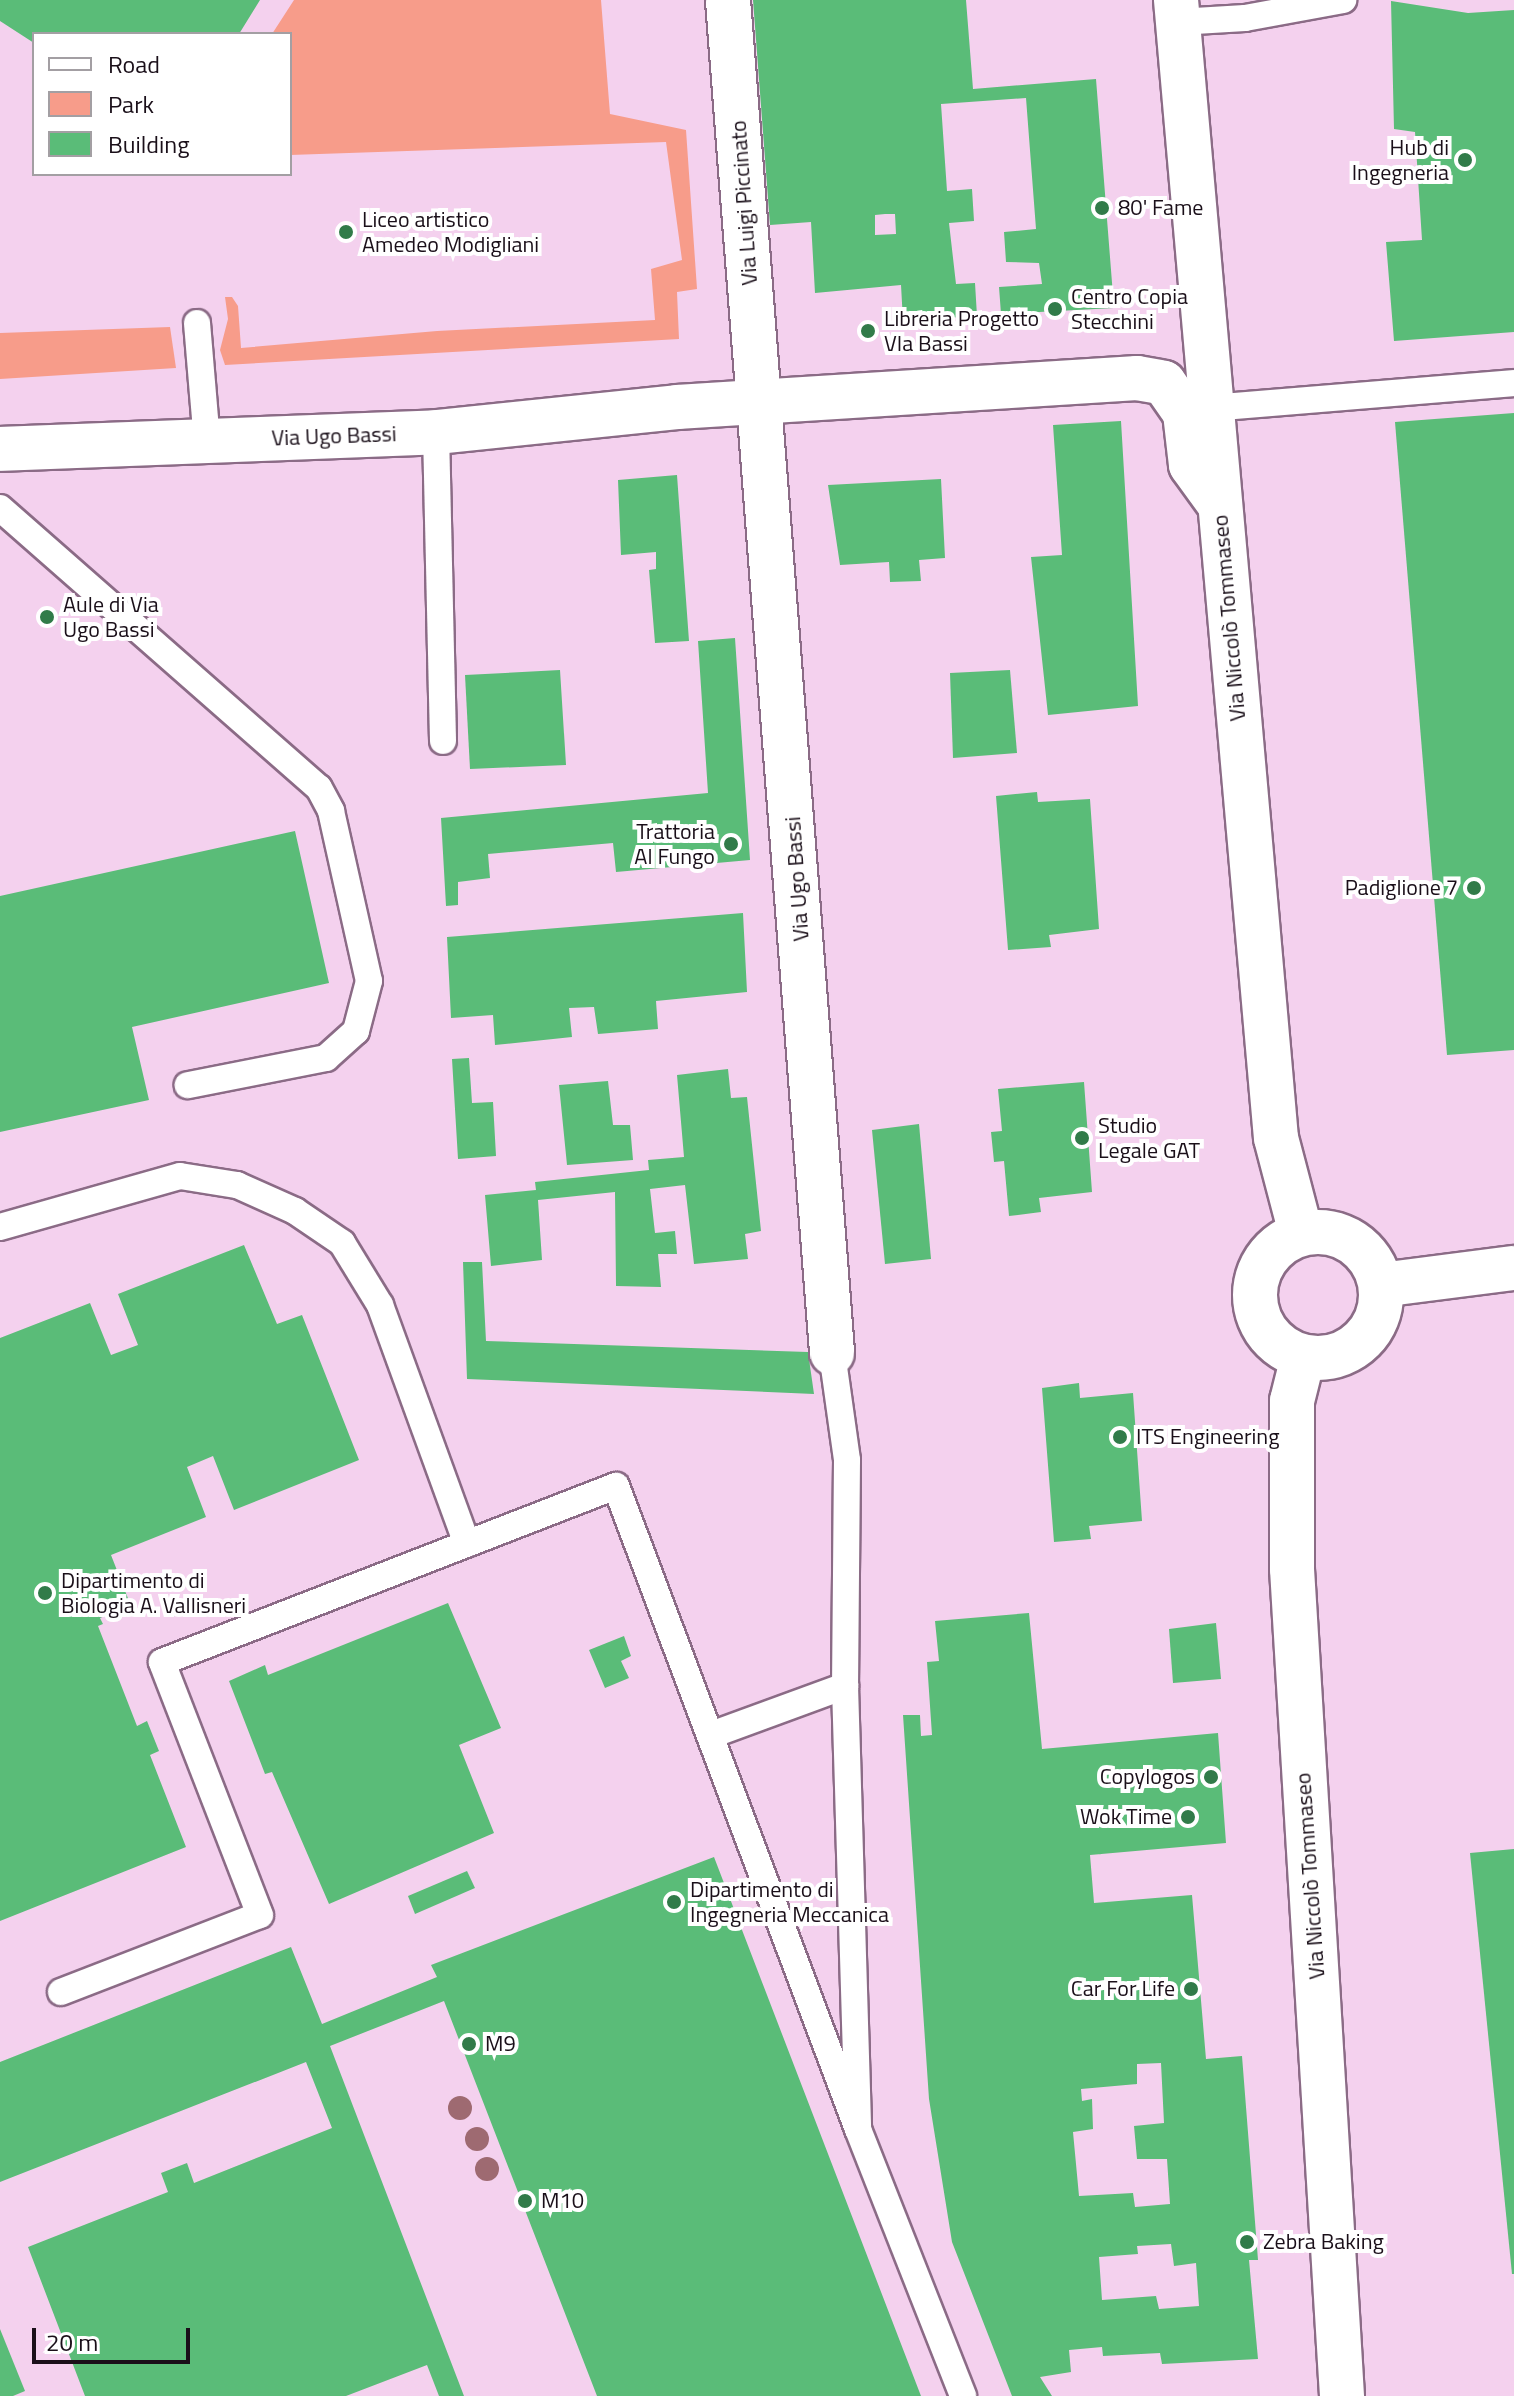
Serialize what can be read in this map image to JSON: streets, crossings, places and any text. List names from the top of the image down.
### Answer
{
  "streets": {
    "street": ["Via Luigi Piccinato", "Via Ugo Bassi", "Via Niccolò Tommaseo"]
  },
  "crossings": [
    ["Via Luigi Piccinato", "Via Ugo Bassi"],
    ["Via Ugo Bassi", "Via Niccolò Tommaseo"]
  ],
  "places": [
    "Hub di Ingegneria",
    "80' Fame",
    "Liceo artistico Amedeo Modigliani",
    "Centro Copia Stecchini",
    "Libreria Progetto VIa Bassi",
    "Aule di Via Ugo Bassi",
    "Trattoria Al Fungo",
    "Padiglione 7",
    "Studio Legale GAT",
    "ITS Engineering",
    "Dipartimento di Biologia A. Vallisneri",
    "Copylogos",
    "Wok Time",
    "Dipartimento di Ingegneria Meccanica",
    "Car For Life",
    "M9",
    "M10",
    "Zebra Baking"
  ],
  "legend": ["Road", "Park", "Building"],
  "scale_bar": "20 m"
}
